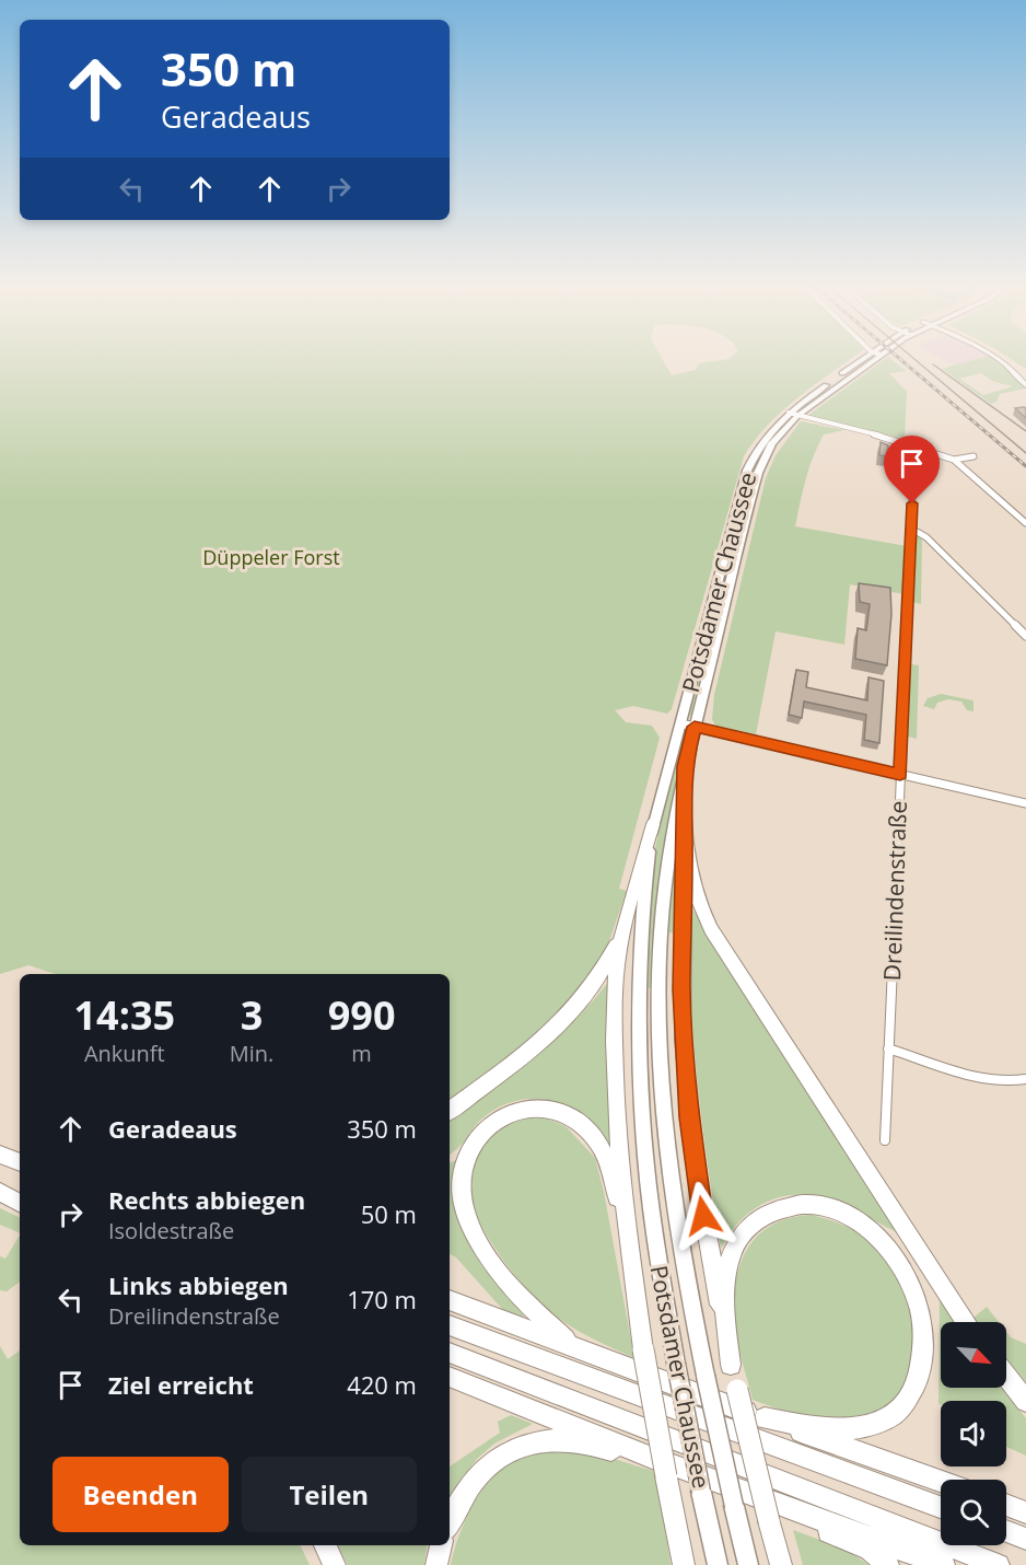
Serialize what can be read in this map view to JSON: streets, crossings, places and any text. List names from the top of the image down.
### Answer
{
  "streets": {
    "main road": ["Potsdamer Chaussee"],
    "street": ["Dreilindenstraße"]
  },
  "parks": ["Düppeler Forst"],
  "north": "bottom right",
  "page": {
    "turn": ["350 m", "Geradeaus"],
    "eta": [
      "14:35",
      "Ankunft",
      "3",
      "Min.",
      "990",
      "m"
    ],
    "list": [
      {
        "name": "Geradeaus",
        "value": "350 m"
      },
      {
        "name": "Rechts abbiegen",
        "note": "Isoldestraße",
        "value": "50 m"
      },
      {
        "name": "Links abbiegen",
        "note": "Dreilindenstraße",
        "value": "170 m"
      },
      {
        "name": "Ziel erreicht",
        "value": "420 m"
      }
    ],
    "buttons": ["Beenden", "Teilen"]
  }
}
